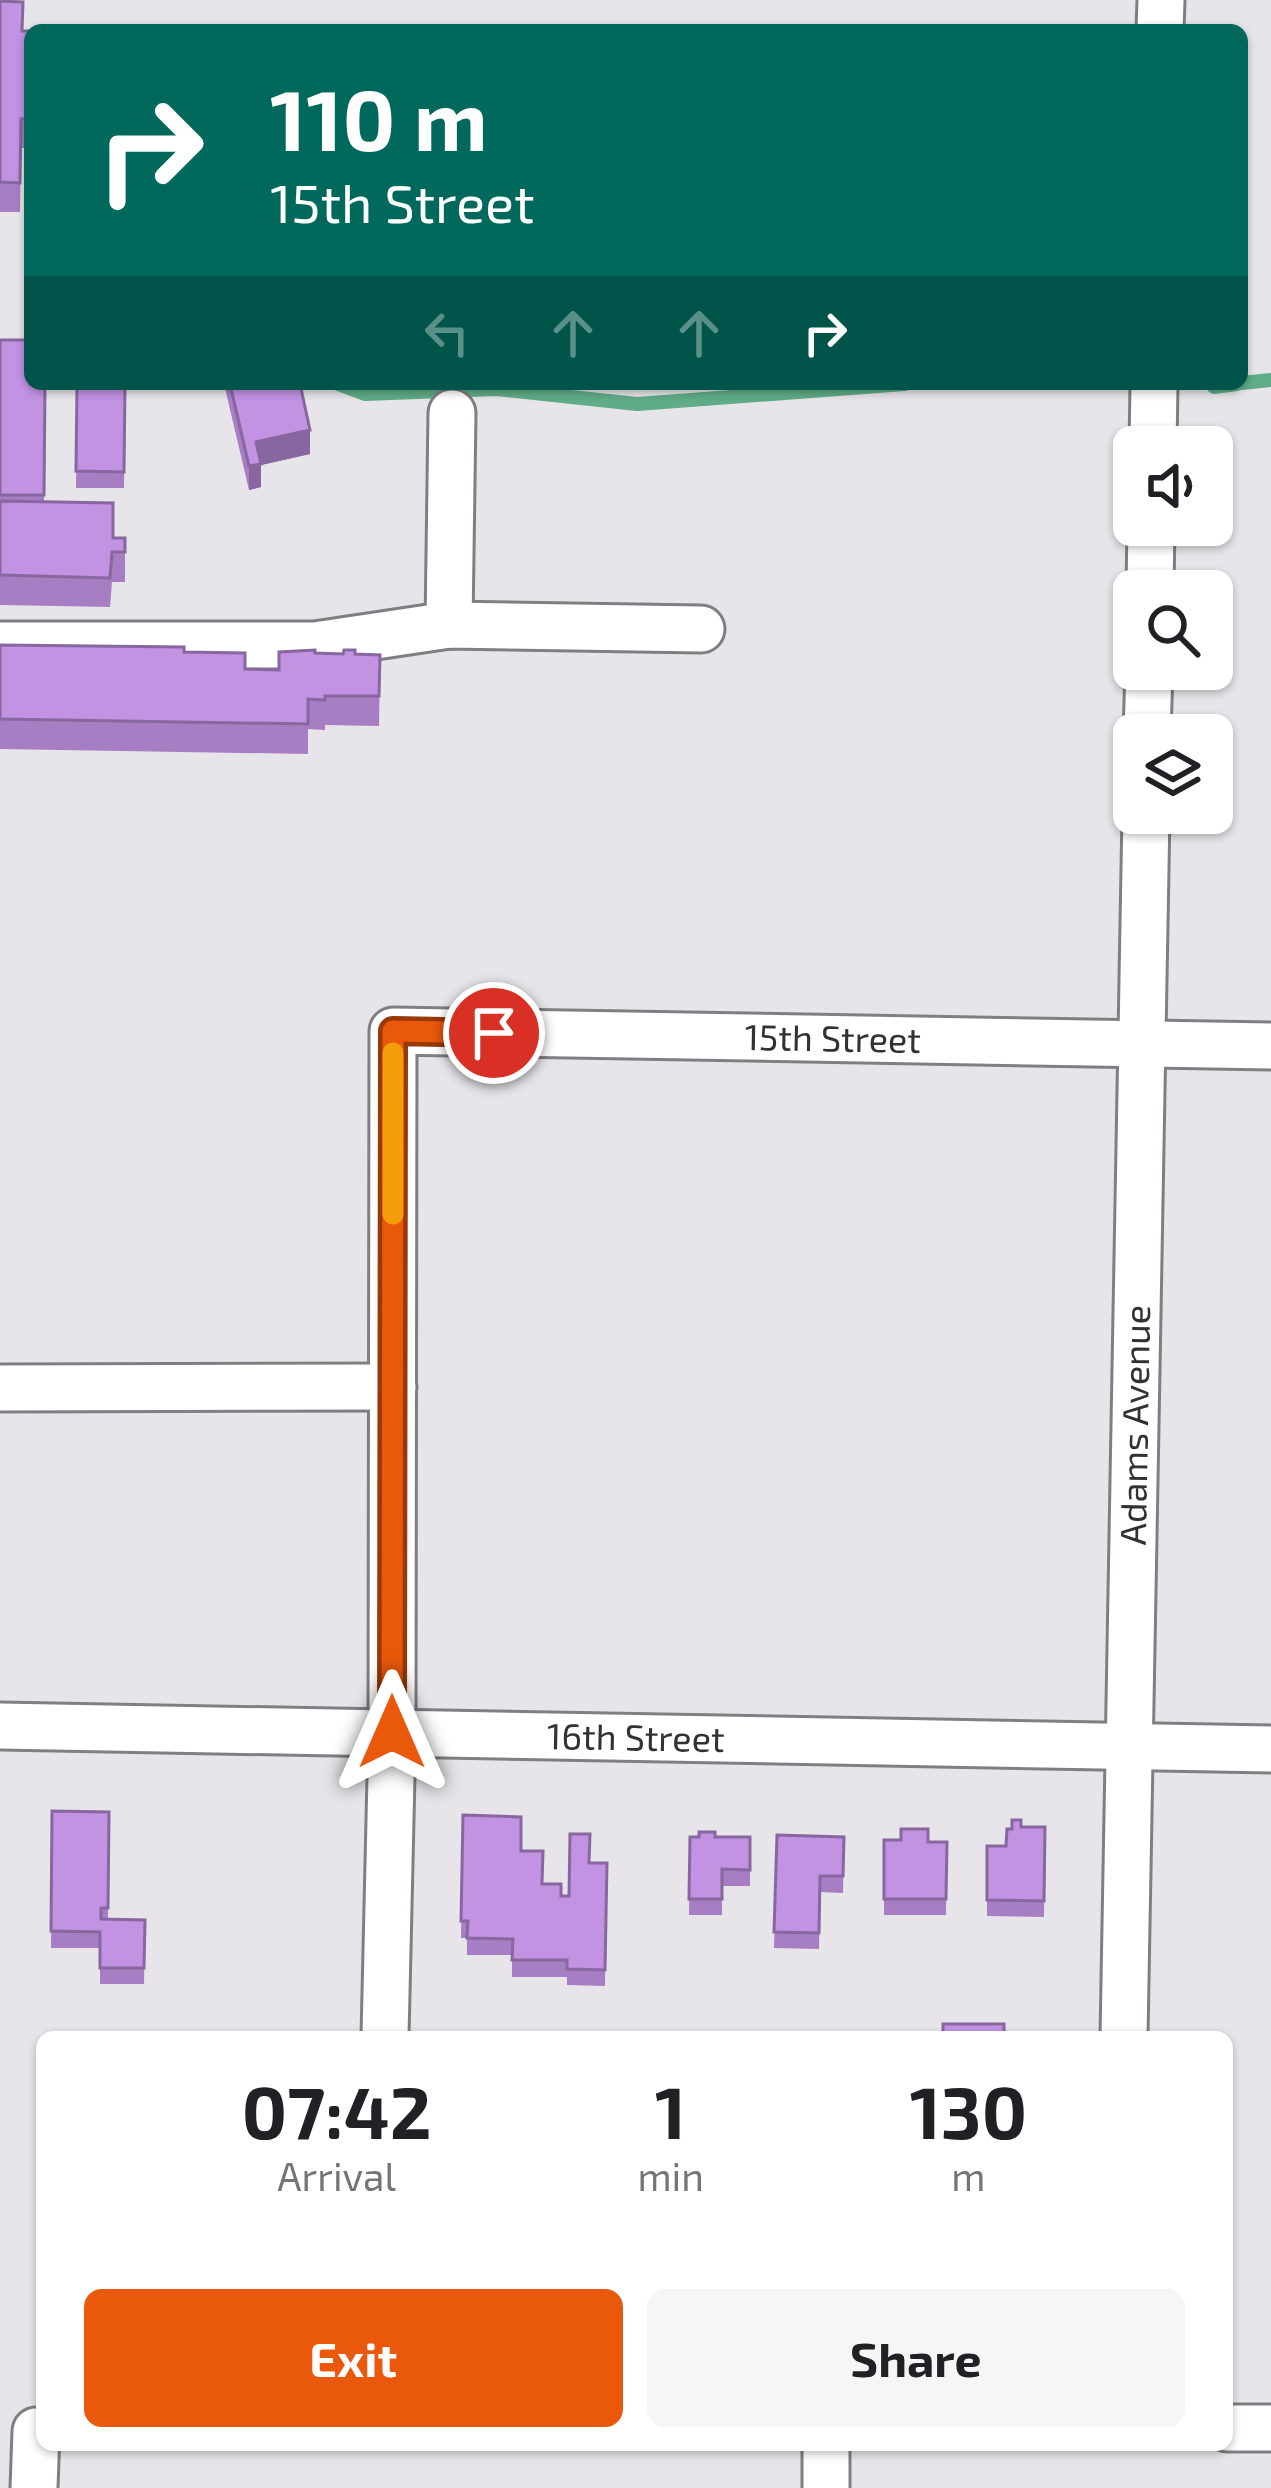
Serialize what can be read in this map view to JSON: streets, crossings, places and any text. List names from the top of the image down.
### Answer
{
  "streets": {
    "street": ["15th Street", "Adams Avenue", "16th Street"]
  },
  "crossings": [
    ["15th Street", "Adams Avenue"],
    ["Adams Avenue", "16th Street"]
  ],
  "page": {
    "turn": ["110 m", "15th Street"],
    "eta": [
      "07:42",
      "Arrival",
      "1",
      "min",
      "130",
      "m"
    ],
    "buttons": ["Exit", "Share"]
  }
}
